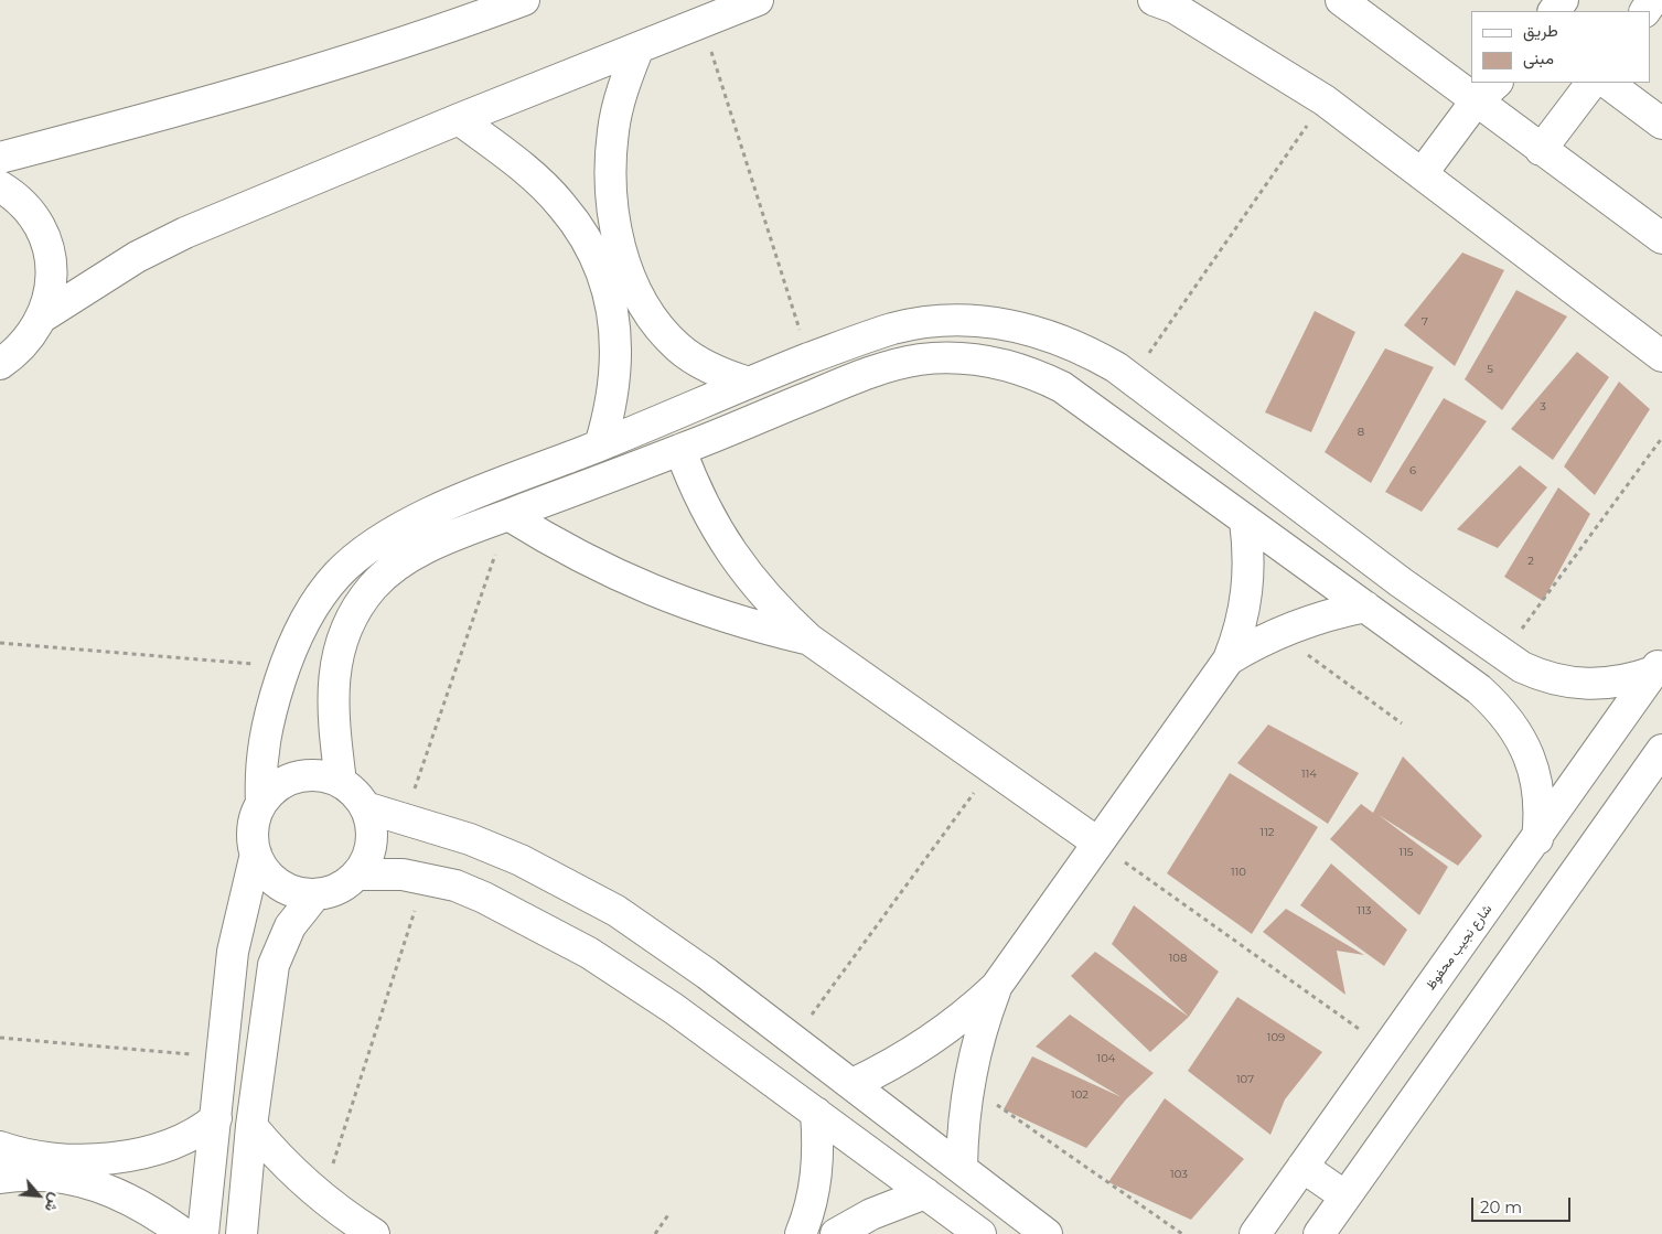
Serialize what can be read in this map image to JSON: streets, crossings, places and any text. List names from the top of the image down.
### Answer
{
  "streets": {
    "street": ["شارع نجيب محفوظ"]
  },
  "house_numbers": [
    "7",
    "5",
    "3",
    "8",
    "6",
    "2",
    "114",
    "112",
    "115",
    "110",
    "113",
    "108",
    "109",
    "104",
    "107",
    "102",
    "103"
  ],
  "legend": ["طريق", "مبنى"],
  "scale_bar": "20 m",
  "north": "bottom right"
}
